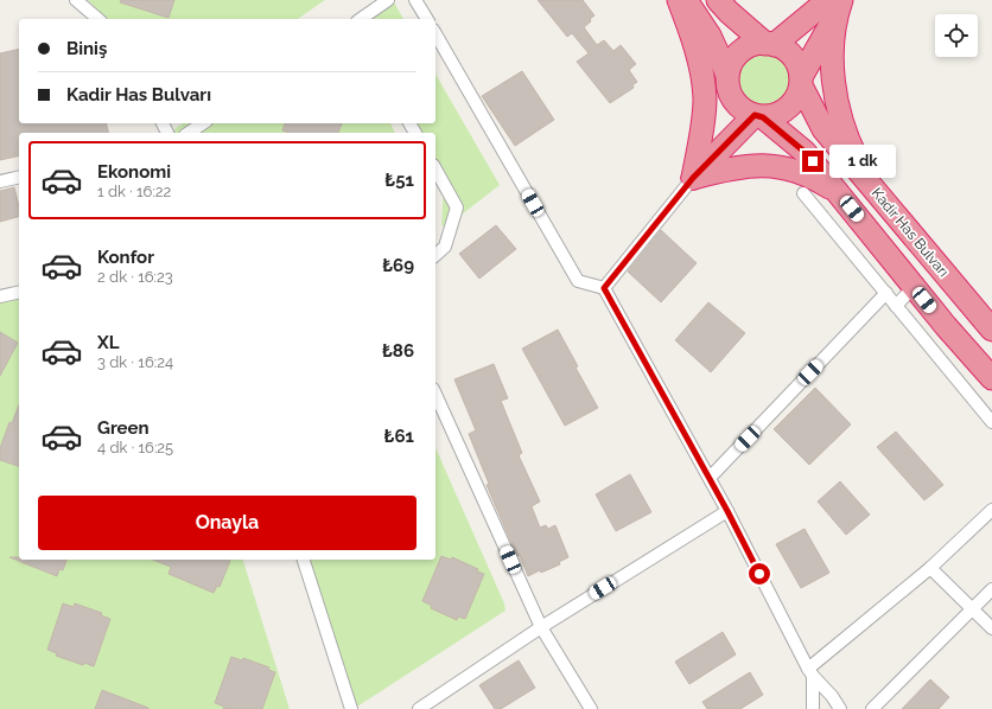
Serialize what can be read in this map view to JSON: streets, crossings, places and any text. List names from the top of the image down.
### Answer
{
  "streets": {
    "highway": ["Kadir Has Bulvarı"]
  },
  "page": {
    "banner": ["Biniş", "Kadir Has Bulvarı"],
    "list": [
      {
        "name": "Ekonomi",
        "note": "1 dk · 16:22",
        "value": "₺51"
      },
      {
        "name": "Konfor",
        "note": "2 dk · 16:23",
        "value": "₺69"
      },
      {
        "name": "XL",
        "note": "3 dk · 16:24",
        "value": "₺86"
      },
      {
        "name": "Green",
        "note": "4 dk · 16:25",
        "value": "₺61"
      }
    ],
    "bubble": "1 dk",
    "buttons": "Onayla"
  }
}
